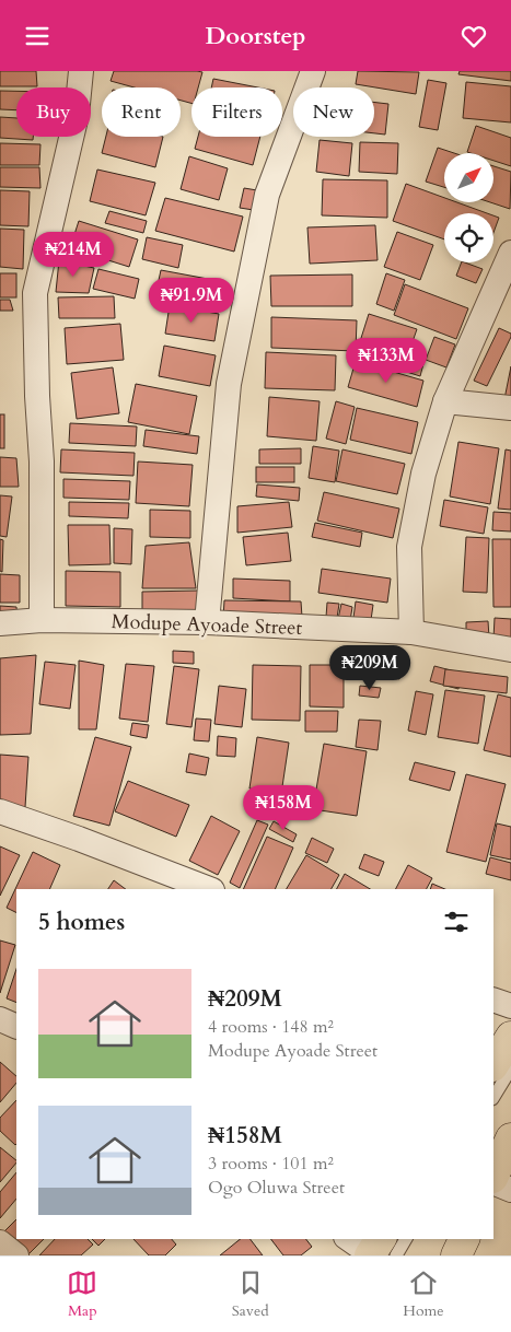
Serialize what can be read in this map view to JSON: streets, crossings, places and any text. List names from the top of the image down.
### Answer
{
  "streets": {
    "street": ["Modupe Ayoade Street"]
  },
  "north": "top right",
  "page": {
    "header": "Doorstep",
    "chip": [
      "Buy",
      "Rent",
      "Filters",
      "New"
    ],
    "price": [
      "₦214M",
      "₦91.9M",
      "₦133M",
      "₦209M",
      "₦158M"
    ],
    "heading": "5 homes",
    "list": [
      {
        "name": "₦209M",
        "note": "4 rooms · 148 m² · Modupe Ayoade Street"
      },
      {
        "name": "₦158M",
        "note": "3 rooms · 101 m² · Ogo Oluwa Street"
      }
    ],
    "tabs": ["Map", "Saved", "Home"]
  }
}
